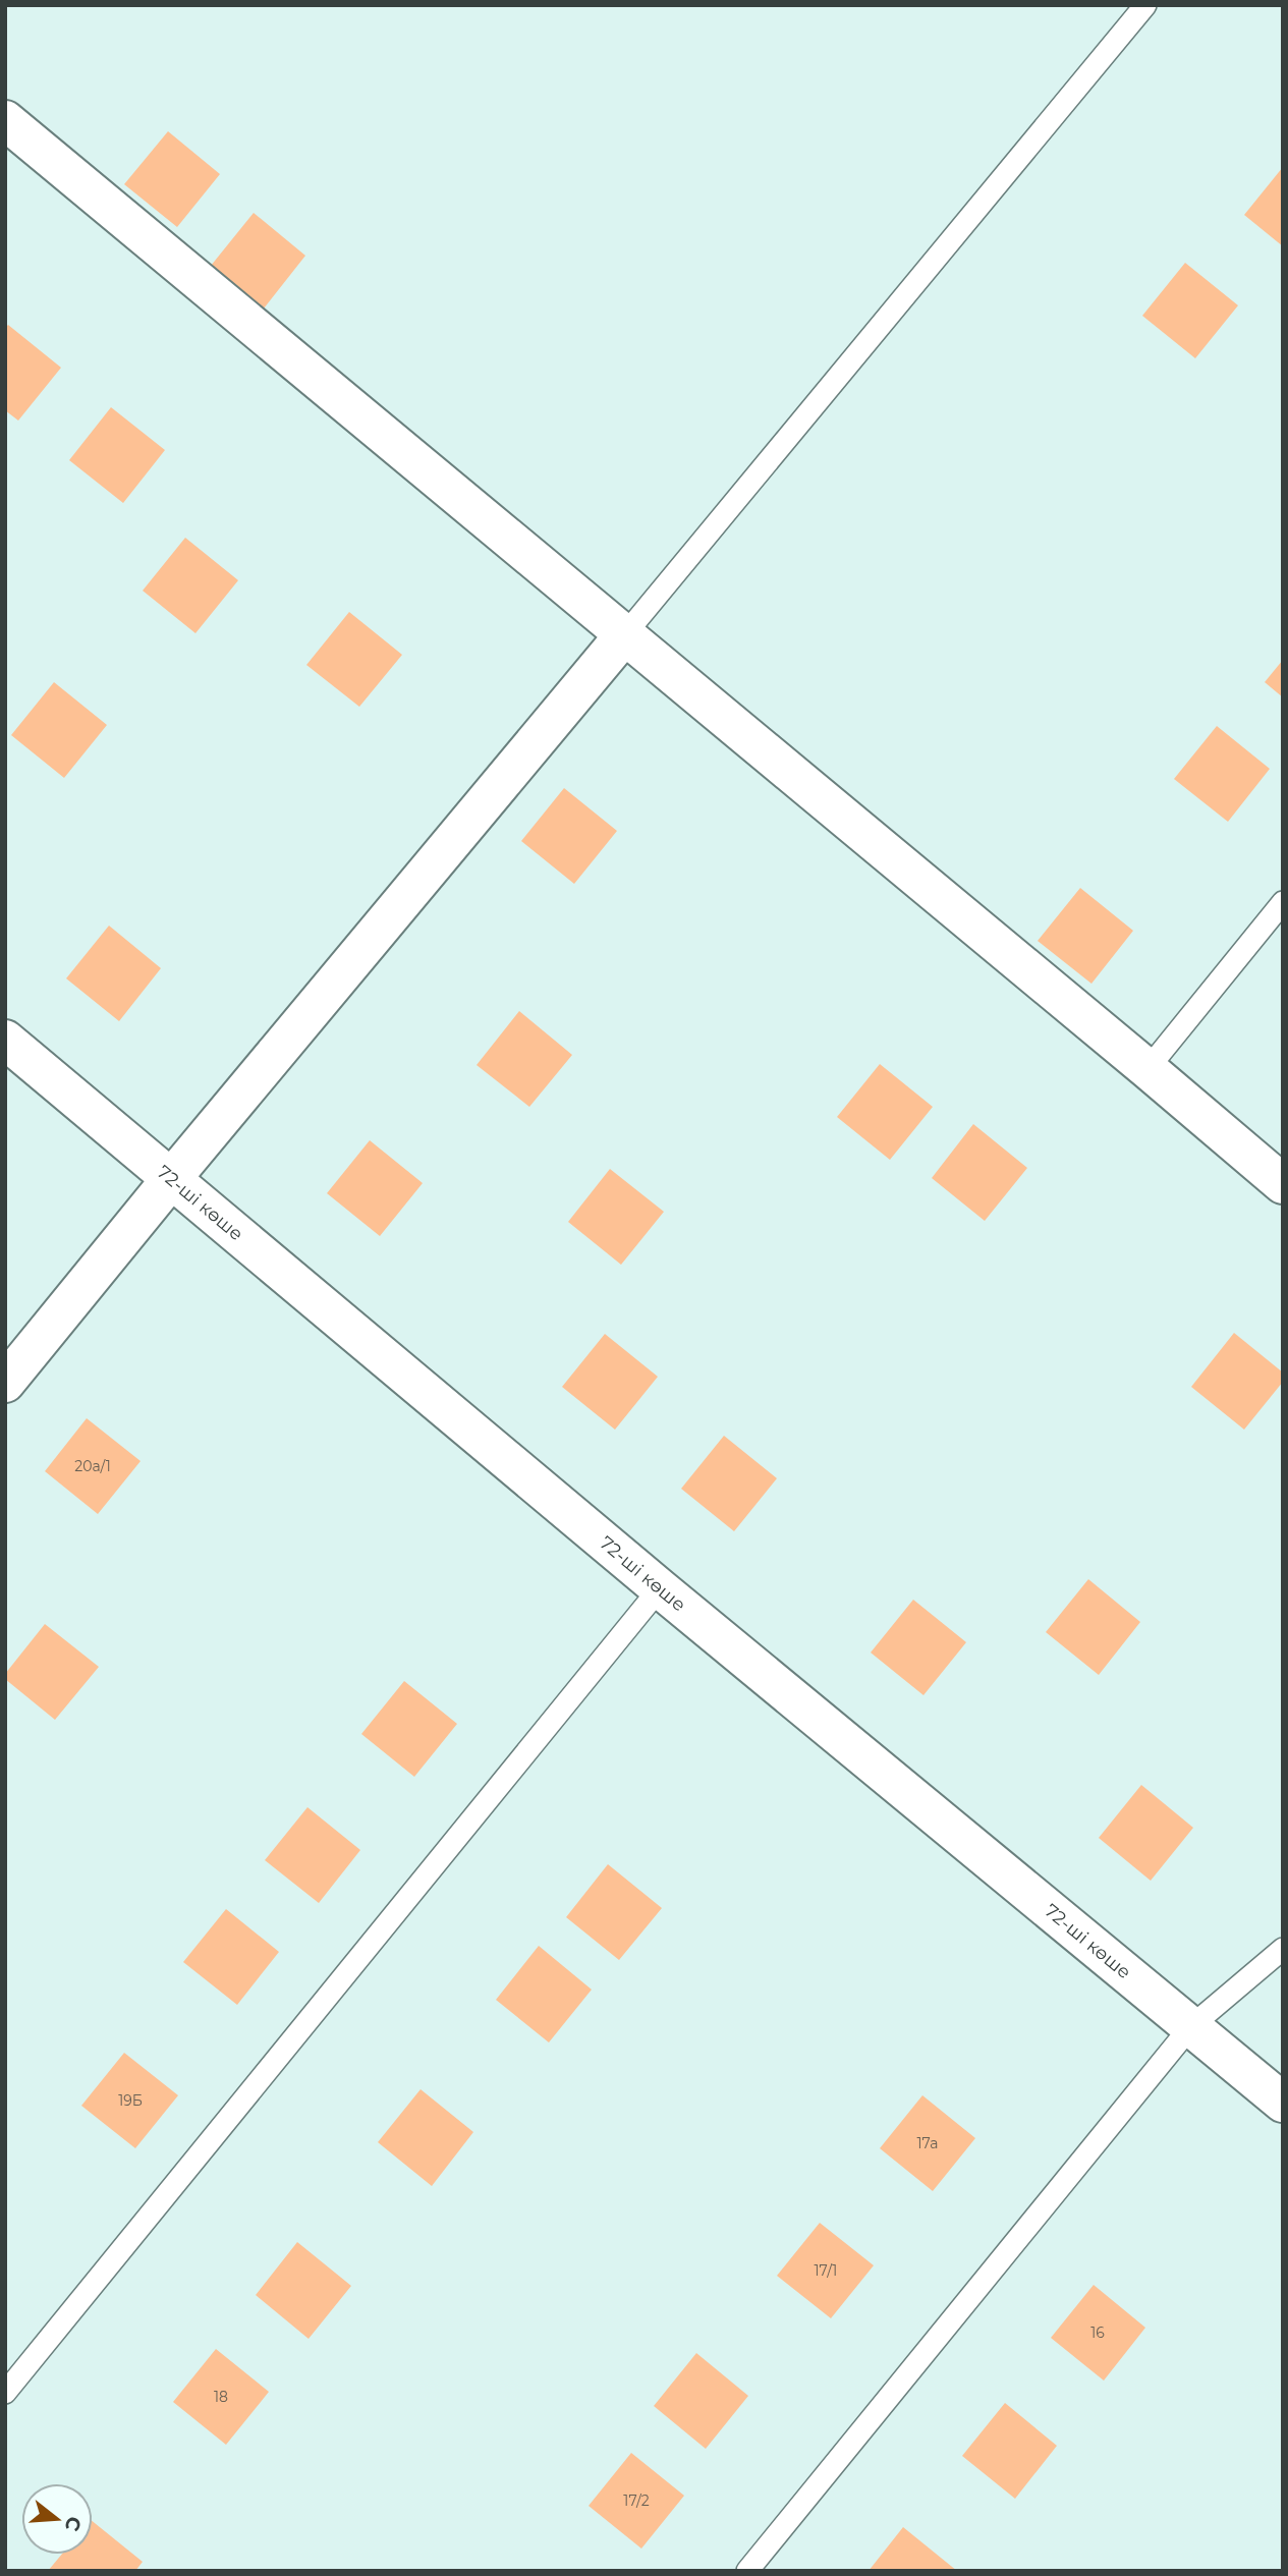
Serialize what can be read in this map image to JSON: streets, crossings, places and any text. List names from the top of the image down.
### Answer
{
  "streets": {
    "street": ["72-ші көше"]
  },
  "house_numbers": [
    "20а/1",
    "19Б",
    "17а",
    "17/1",
    "16",
    "18",
    "17/2"
  ],
  "north": "right"
}
